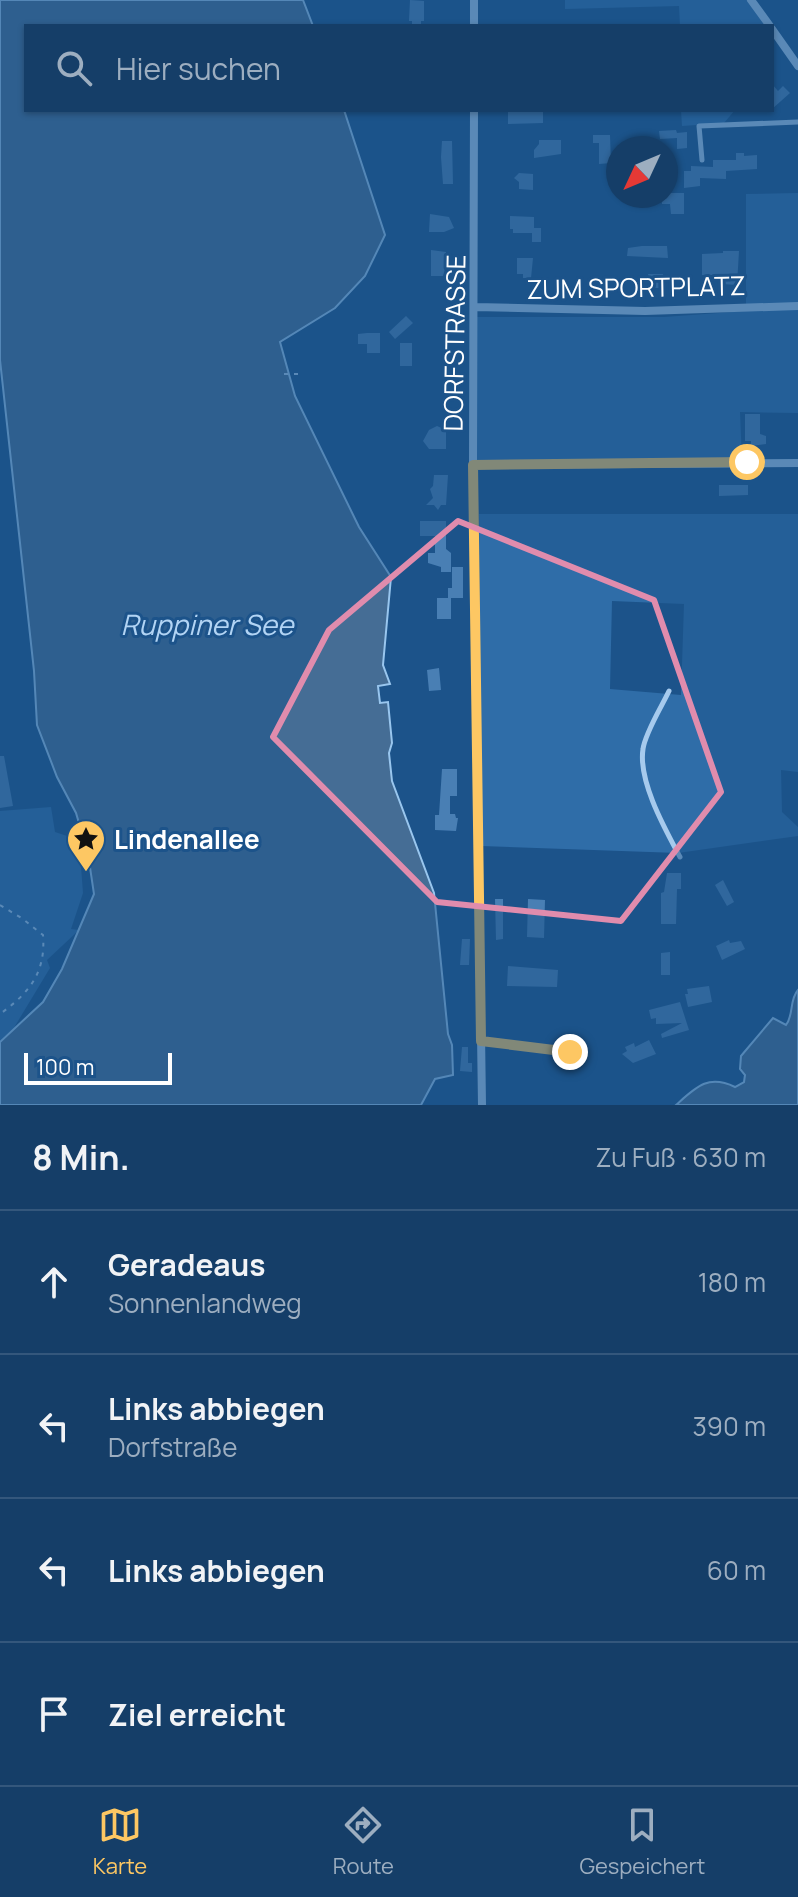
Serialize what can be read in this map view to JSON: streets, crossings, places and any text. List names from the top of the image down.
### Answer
{
  "streets": {
    "street": ["ZUM SPORTPLATZ", "DORFSTRASSE"]
  },
  "crossings": [
    ["ZUM SPORTPLATZ", "DORFSTRASSE"]
  ],
  "water": ["Ruppiner See"],
  "places": {
    "place": ["Lindenallee"]
  },
  "scale_bar": "100 m",
  "north": "bottom left",
  "page": {
    "search": "Hier suchen",
    "scale": "100 m",
    "heading": ["8 Min.", "Zu Fuß · 630 m"],
    "list": [
      ["Geradeaus", "Sonnenlandweg", "180 m"],
      ["Links abbiegen", "Dorfstraße", "390 m"],
      ["Links abbiegen", "60 m"],
      "Ziel erreicht"
    ],
    "nav": ["Karte", "Route", "Gespeichert"]
  }
}
